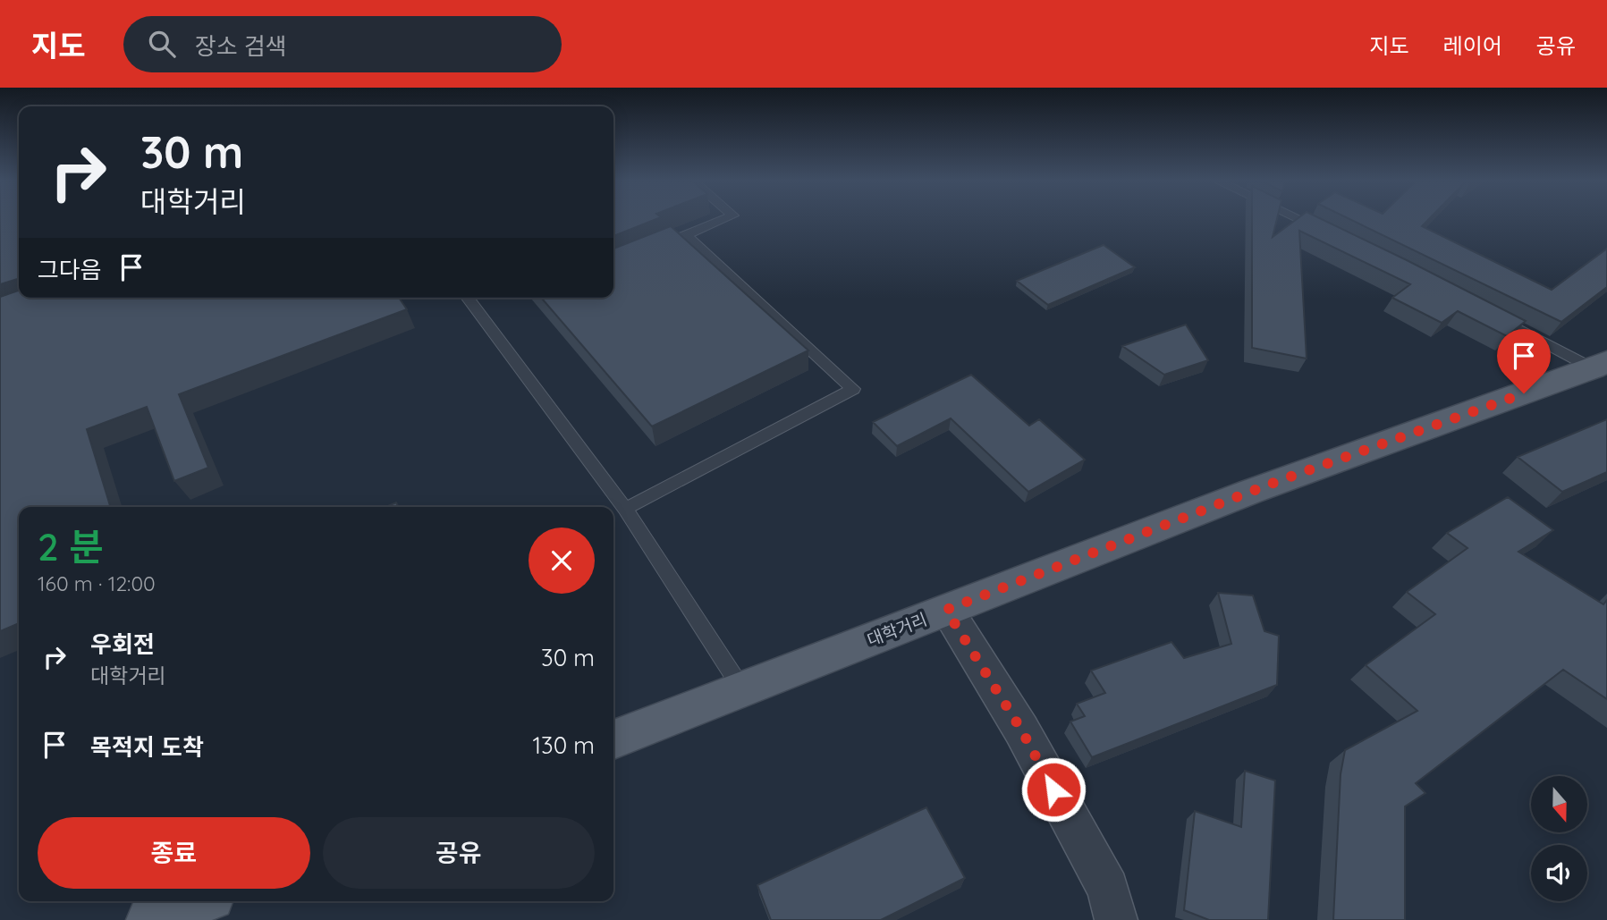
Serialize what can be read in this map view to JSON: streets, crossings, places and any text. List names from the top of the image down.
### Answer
{
  "streets": {
    "main road": ["대학거리"]
  },
  "north": "bottom",
  "page": {
    "header": "지도",
    "search": "장소 검색",
    "nav": ["지도", "레이어", "공유"],
    "turn": ["30 m", "대학거리"],
    "then": "그다음",
    "heading": ["2 분", "160 m · 12:00"],
    "list": [
      {
        "name": "우회전",
        "note": "대학거리",
        "value": "30 m"
      },
      {
        "name": "목적지 도착",
        "value": "130 m"
      }
    ],
    "buttons": ["종료", "공유"]
  }
}
